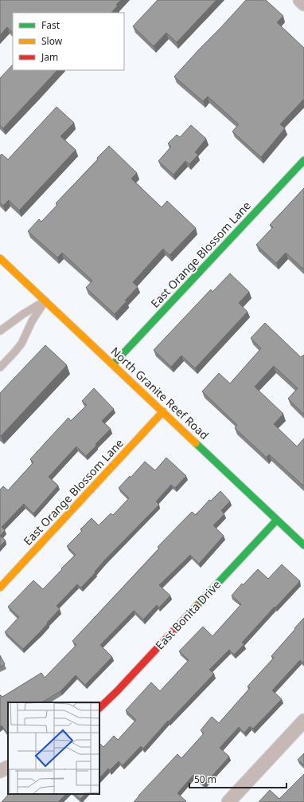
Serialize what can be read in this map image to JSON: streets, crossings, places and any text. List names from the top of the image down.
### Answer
{
  "streets": {
    "street": ["East Orange Blossom Lane", "North Granite Reef Road", "East Bonita Drive"]
  },
  "crossings": [
    ["East Orange Blossom Lane", "North Granite Reef Road"],
    ["North Granite Reef Road", "East Bonita Drive"]
  ],
  "legend": ["Fast", "Slow", "Jam"],
  "scale_bar": "50 m"
}
